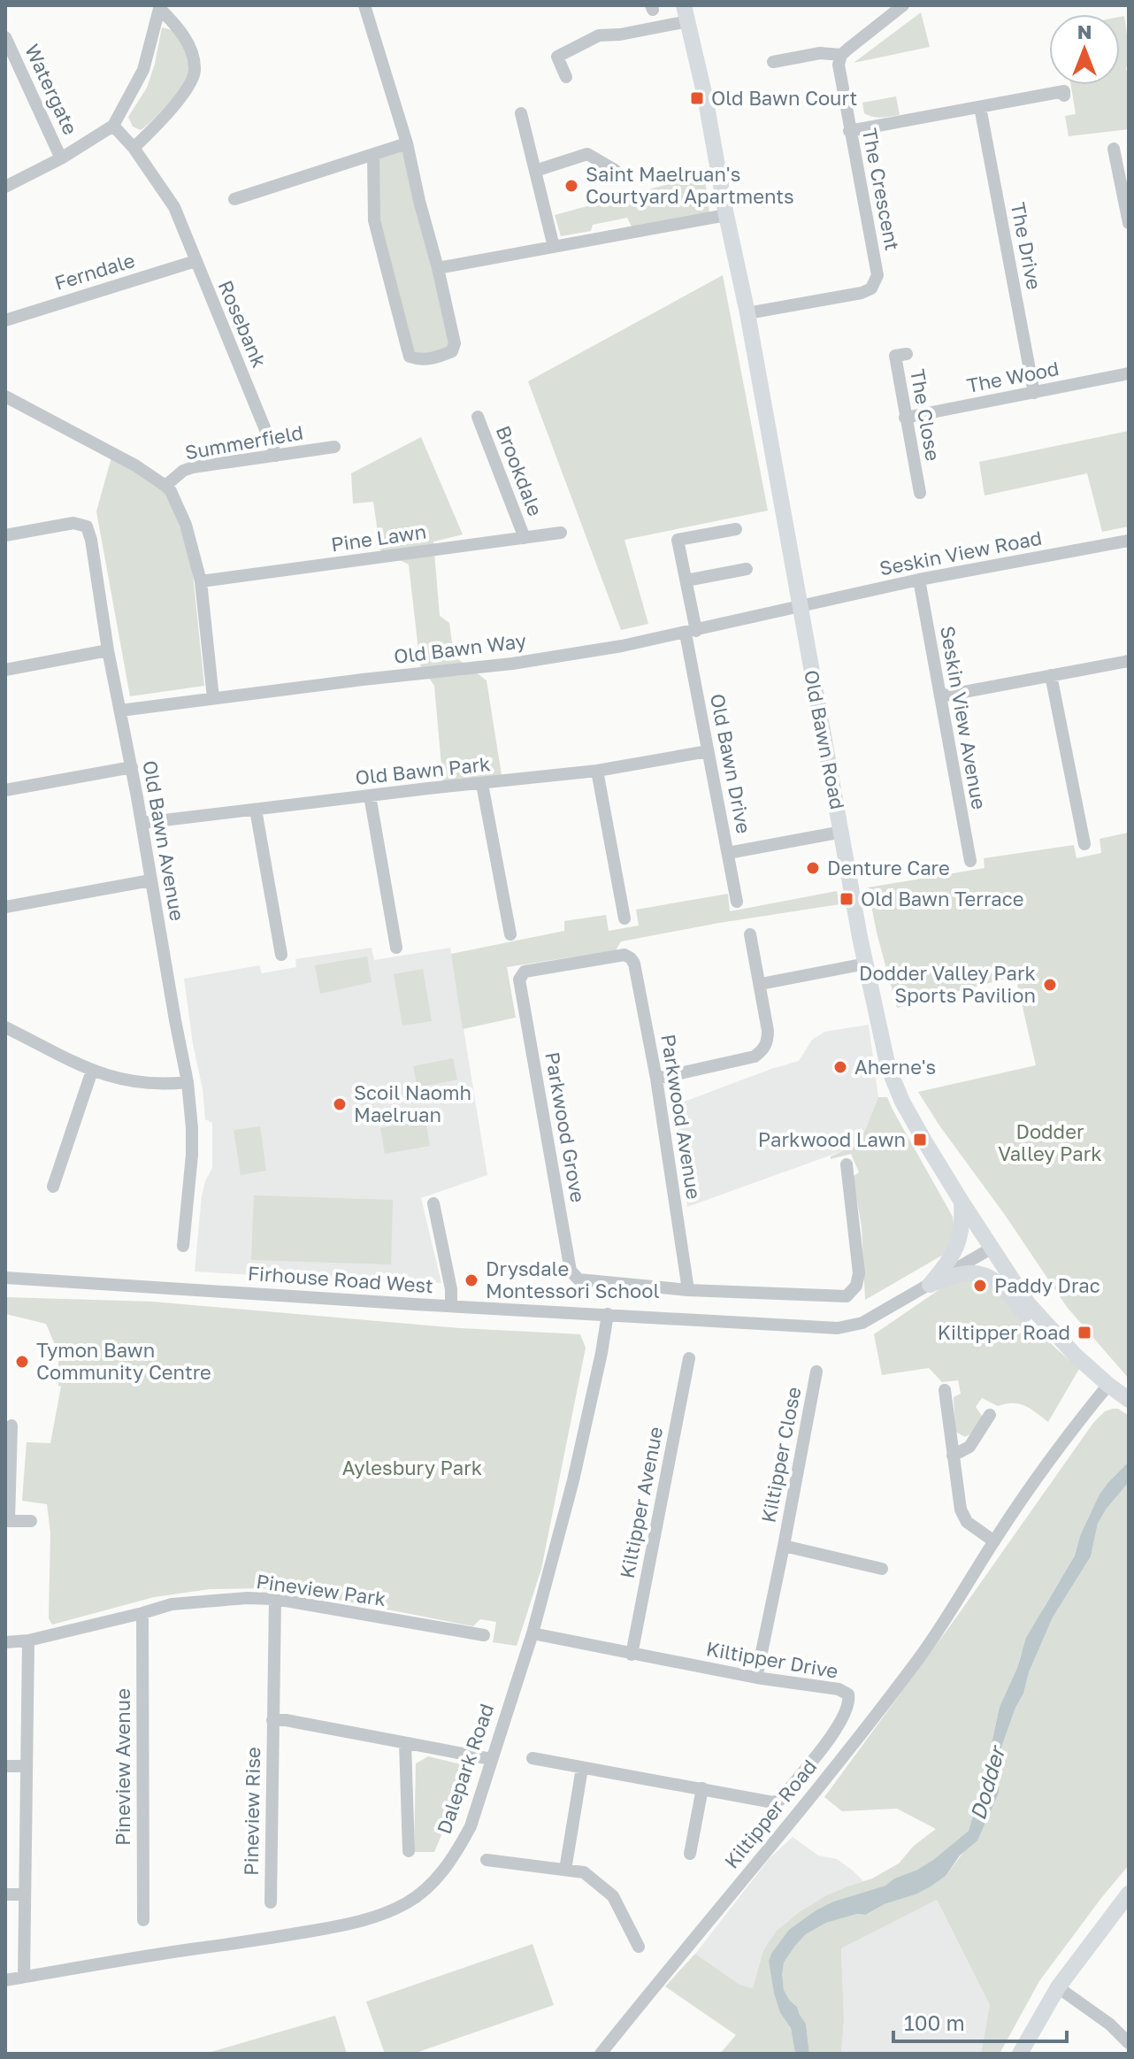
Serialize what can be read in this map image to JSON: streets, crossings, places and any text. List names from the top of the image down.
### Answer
{
  "streets": {
    "main road": ["Old Bawn Road"],
    "street": [
      "Watergate",
      "The Crescent",
      "The Drive",
      "Ferndale",
      "Rosebank",
      "The Wood",
      "The Close",
      "Summerfield",
      "Brookdale",
      "Pine Lawn",
      "Seskin View Road",
      "Old Bawn Way",
      "Seskin View Avenue",
      "Old Bawn Drive",
      "Old Bawn Park",
      "Old Bawn Avenue",
      "Parkwood Avenue",
      "Parkwood Grove",
      "Firhouse Road West",
      "Kiltipper Close",
      "Kiltipper Avenue",
      "Pineview Park",
      "Kiltipper Drive",
      "Pineview Avenue",
      "Dalepark Road",
      "Pineview Rise",
      "Kiltipper Road"
    ]
  },
  "crossings": [
    ["Watergate", "Rosebank"],
    ["The Crescent", "Old Bawn Road"],
    ["The Drive", "The Wood"],
    ["Ferndale", "Rosebank"],
    ["Rosebank", "Summerfield"],
    ["The Wood", "The Close"],
    ["Brookdale", "Pine Lawn"],
    ["Seskin View Road", "Old Bawn Way"],
    ["Seskin View Road", "Seskin View Avenue"],
    ["Seskin View Road", "Old Bawn Road"],
    ["Old Bawn Way", "Old Bawn Road"],
    ["Old Bawn Way", "Old Bawn Drive"],
    ["Old Bawn Way", "Old Bawn Avenue"],
    ["Old Bawn Road", "Firhouse Road West"],
    ["Old Bawn Road", "Kiltipper Road"],
    ["Old Bawn Drive", "Old Bawn Park"],
    ["Old Bawn Park", "Old Bawn Avenue"],
    ["Parkwood Avenue", "Parkwood Grove"],
    ["Firhouse Road West", "Dalepark Road"],
    ["Kiltipper Close", "Kiltipper Drive"],
    ["Kiltipper Avenue", "Kiltipper Drive"],
    ["Pineview Park", "Pineview Avenue"],
    ["Pineview Park", "Pineview Rise"],
    ["Kiltipper Drive", "Dalepark Road"],
    ["Dalepark Road", "Pineview Rise"]
  ],
  "water": ["Dodder"],
  "parks": ["Dodder Valley Park", "Aylesbury Park"],
  "places": {
    "transit": [
      "Old Bawn Court",
      "Old Bawn Terrace",
      "Parkwood Lawn",
      "Kiltipper Road"
    ],
    "other": [
      "Saint Maelruan's Courtyard Apartments",
      "Denture Care",
      "Dodder Valley Park Sports Pavilion",
      "Aherne's",
      "Scoil Naomh Maelruan",
      "Drysdale Montessori School",
      "Paddy Drac",
      "Tymon Bawn Community Centre"
    ]
  },
  "scale_bar": "100 m",
  "north": "top"
}
